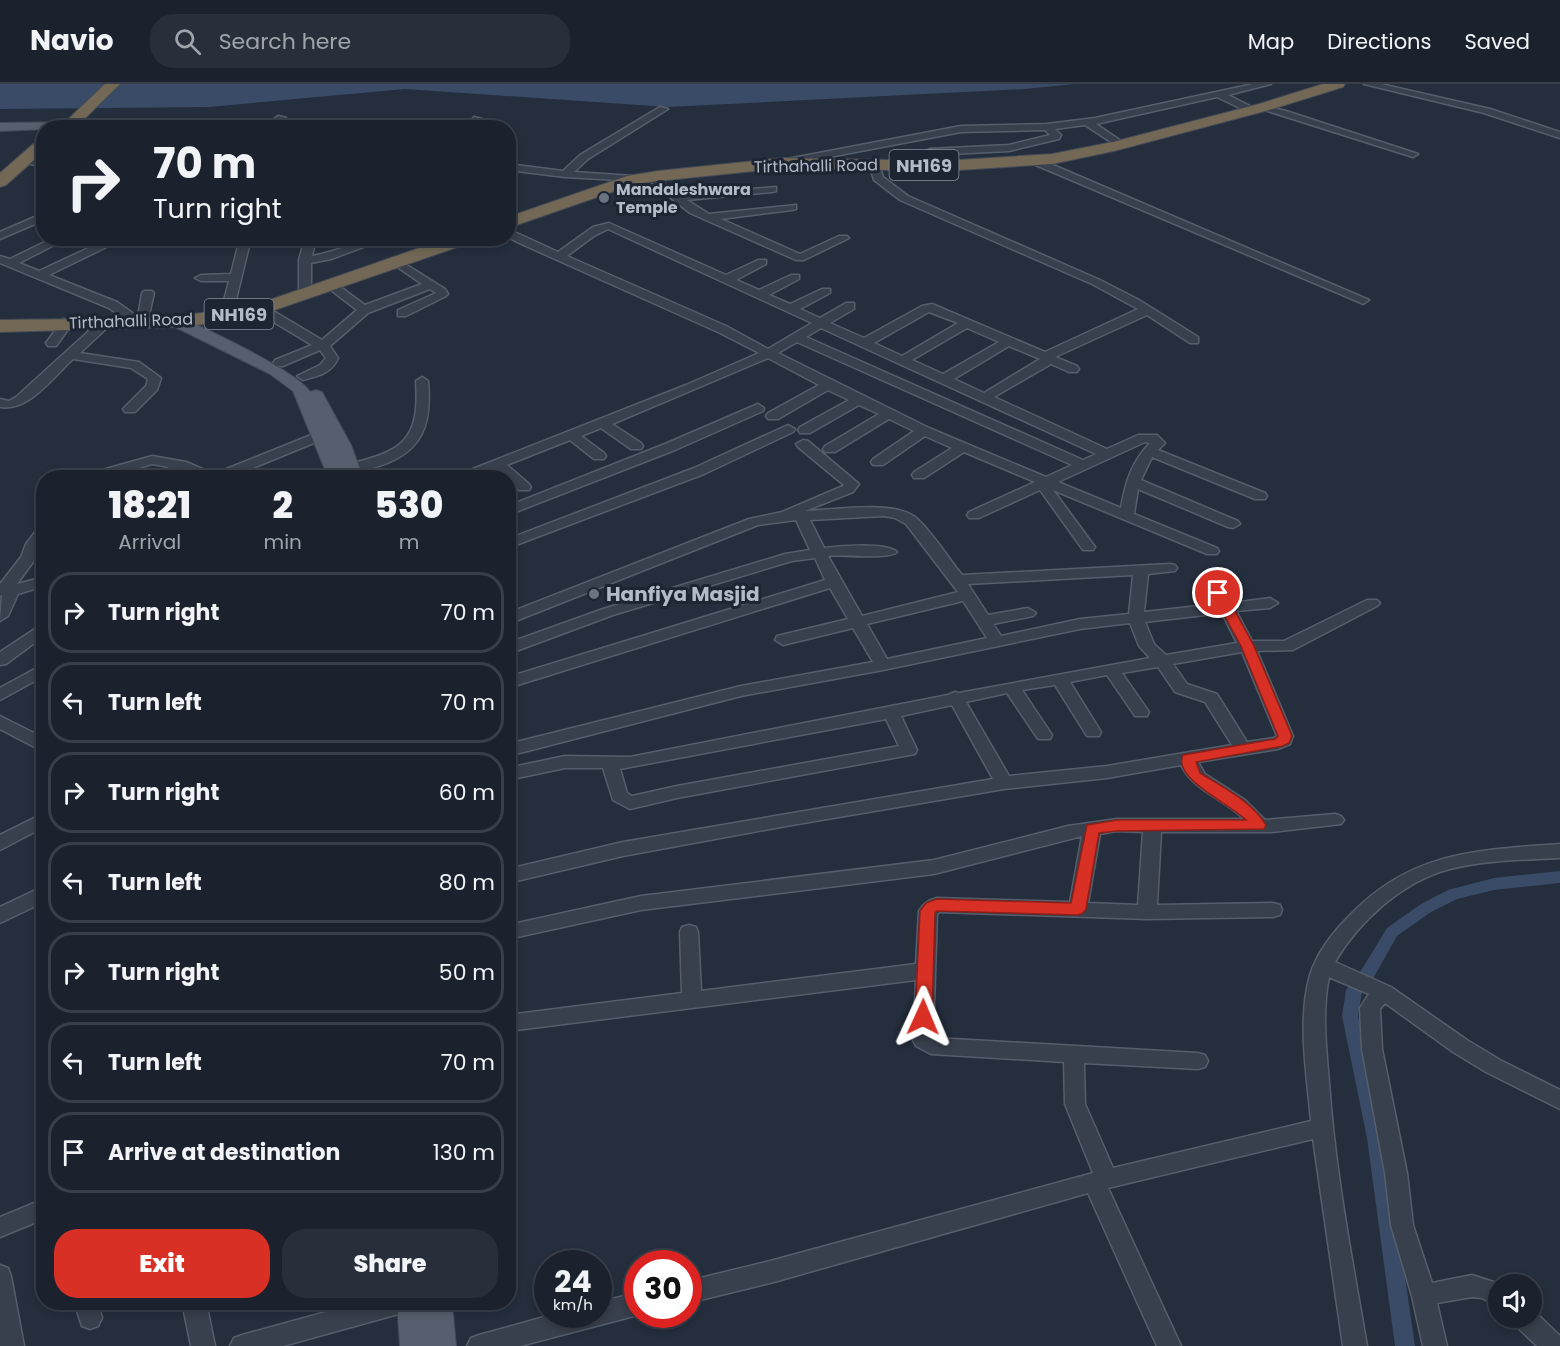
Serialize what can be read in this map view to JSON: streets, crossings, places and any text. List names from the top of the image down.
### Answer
{
  "streets": {
    "highway": ["NH169", "Tirthahalli Road"]
  },
  "places": ["Mandaleshwara Temple", "Hanfiya Masjid"],
  "page": {
    "header": "Navio",
    "search": "Search here",
    "nav": ["Map", "Directions", "Saved"],
    "turn": ["70 m", "Turn right"],
    "eta": [
      "18:21",
      "Arrival",
      "2",
      "min",
      "530",
      "m"
    ],
    "list": [
      {
        "name": "Turn right",
        "value": "70 m"
      },
      {
        "name": "Turn left",
        "value": "70 m"
      },
      {
        "name": "Turn right",
        "value": "60 m"
      },
      {
        "name": "Turn left",
        "value": "80 m"
      },
      {
        "name": "Turn right",
        "value": "50 m"
      },
      {
        "name": "Turn left",
        "value": "70 m"
      },
      {
        "name": "Arrive at destination",
        "value": "130 m"
      }
    ],
    "buttons": ["Exit", "Share"],
    "speed": "24 km/h",
    "limit": "30"
  }
}
